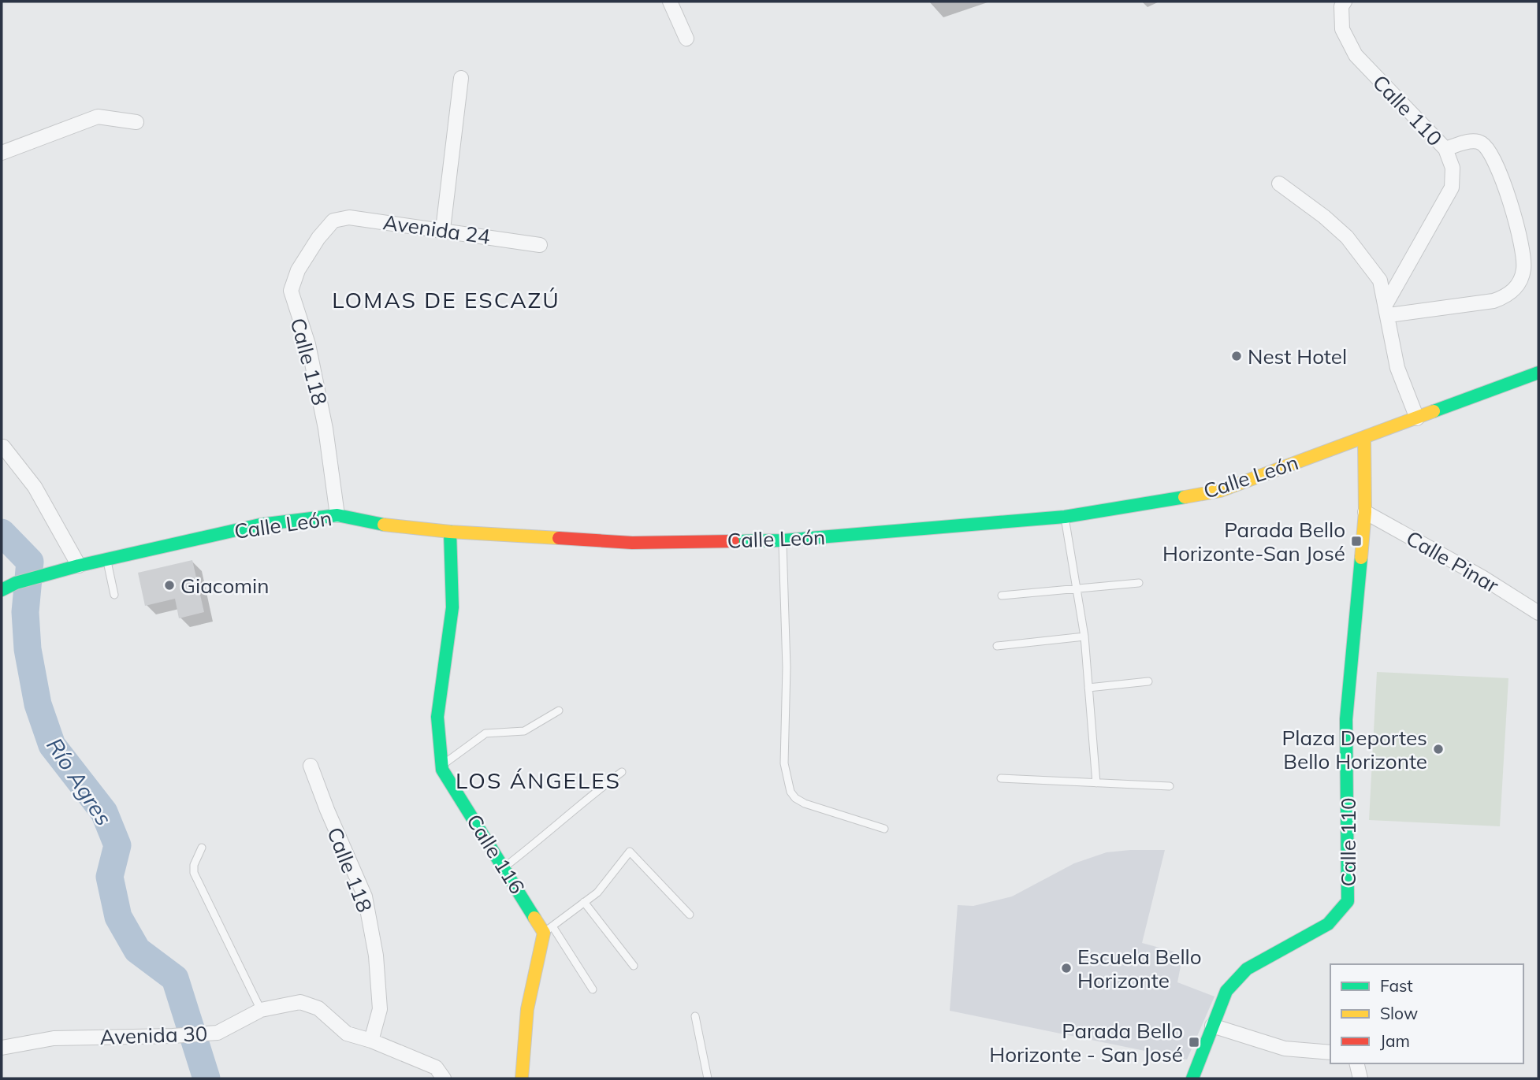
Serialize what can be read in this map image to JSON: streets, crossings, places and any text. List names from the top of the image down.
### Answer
{
  "streets": {
    "main road": ["Calle 110", "Calle León", "Calle 116"],
    "street": [
      "Avenida 24",
      "Calle 118",
      "Calle Pinar",
      "Avenida 30"
    ]
  },
  "crossings": [
    ["Calle 110", "Calle León"],
    ["Calle 110", "Calle Pinar"],
    ["Avenida 24", "Calle 118"],
    ["Calle 118", "Calle León"],
    ["Calle 118", "Avenida 30"],
    ["Calle León", "Calle 116"]
  ],
  "districts": ["LOMAS DE ESCAZÚ", "LOS ÁNGELES"],
  "water": ["Río Agres"],
  "places": {
    "other": [
      "Nest Hotel",
      "Giacomin",
      "Plaza Deportes Bello Horizonte",
      "Escuela Bello Horizonte"
    ],
    "transit": ["Parada Bello Horizonte-San José", "Parada Bello Horizonte - San José"]
  },
  "legend": ["Fast", "Slow", "Jam"]
}
